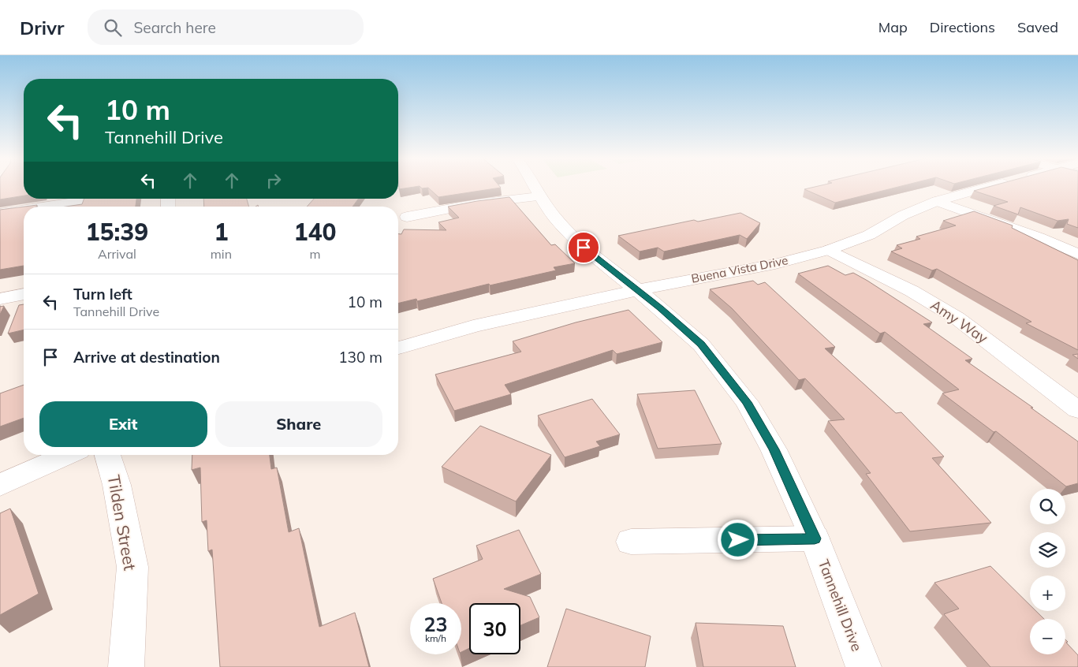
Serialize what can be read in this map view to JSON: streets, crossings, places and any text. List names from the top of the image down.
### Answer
{
  "streets": {
    "street": [
      "Buena Vista Drive",
      "Amy Way",
      "Tilden Street",
      "Tannehill Drive"
    ]
  },
  "crossings": [
    ["Buena Vista Drive", "Amy Way"],
    ["Buena Vista Drive", "Tannehill Drive"]
  ],
  "page": {
    "header": "Drivr",
    "search": "Search here",
    "nav": ["Map", "Directions", "Saved"],
    "turn": ["10 m", "Tannehill Drive"],
    "eta": [
      "15:39",
      "Arrival",
      "1",
      "min",
      "140",
      "m"
    ],
    "list": [
      {
        "name": "Turn left",
        "note": "Tannehill Drive",
        "value": "10 m"
      },
      {
        "name": "Arrive at destination",
        "value": "130 m"
      }
    ],
    "buttons": ["Exit", "Share"],
    "map_buttons": ["+", "−"],
    "speed": "23 km/h",
    "limit": "30"
  }
}
